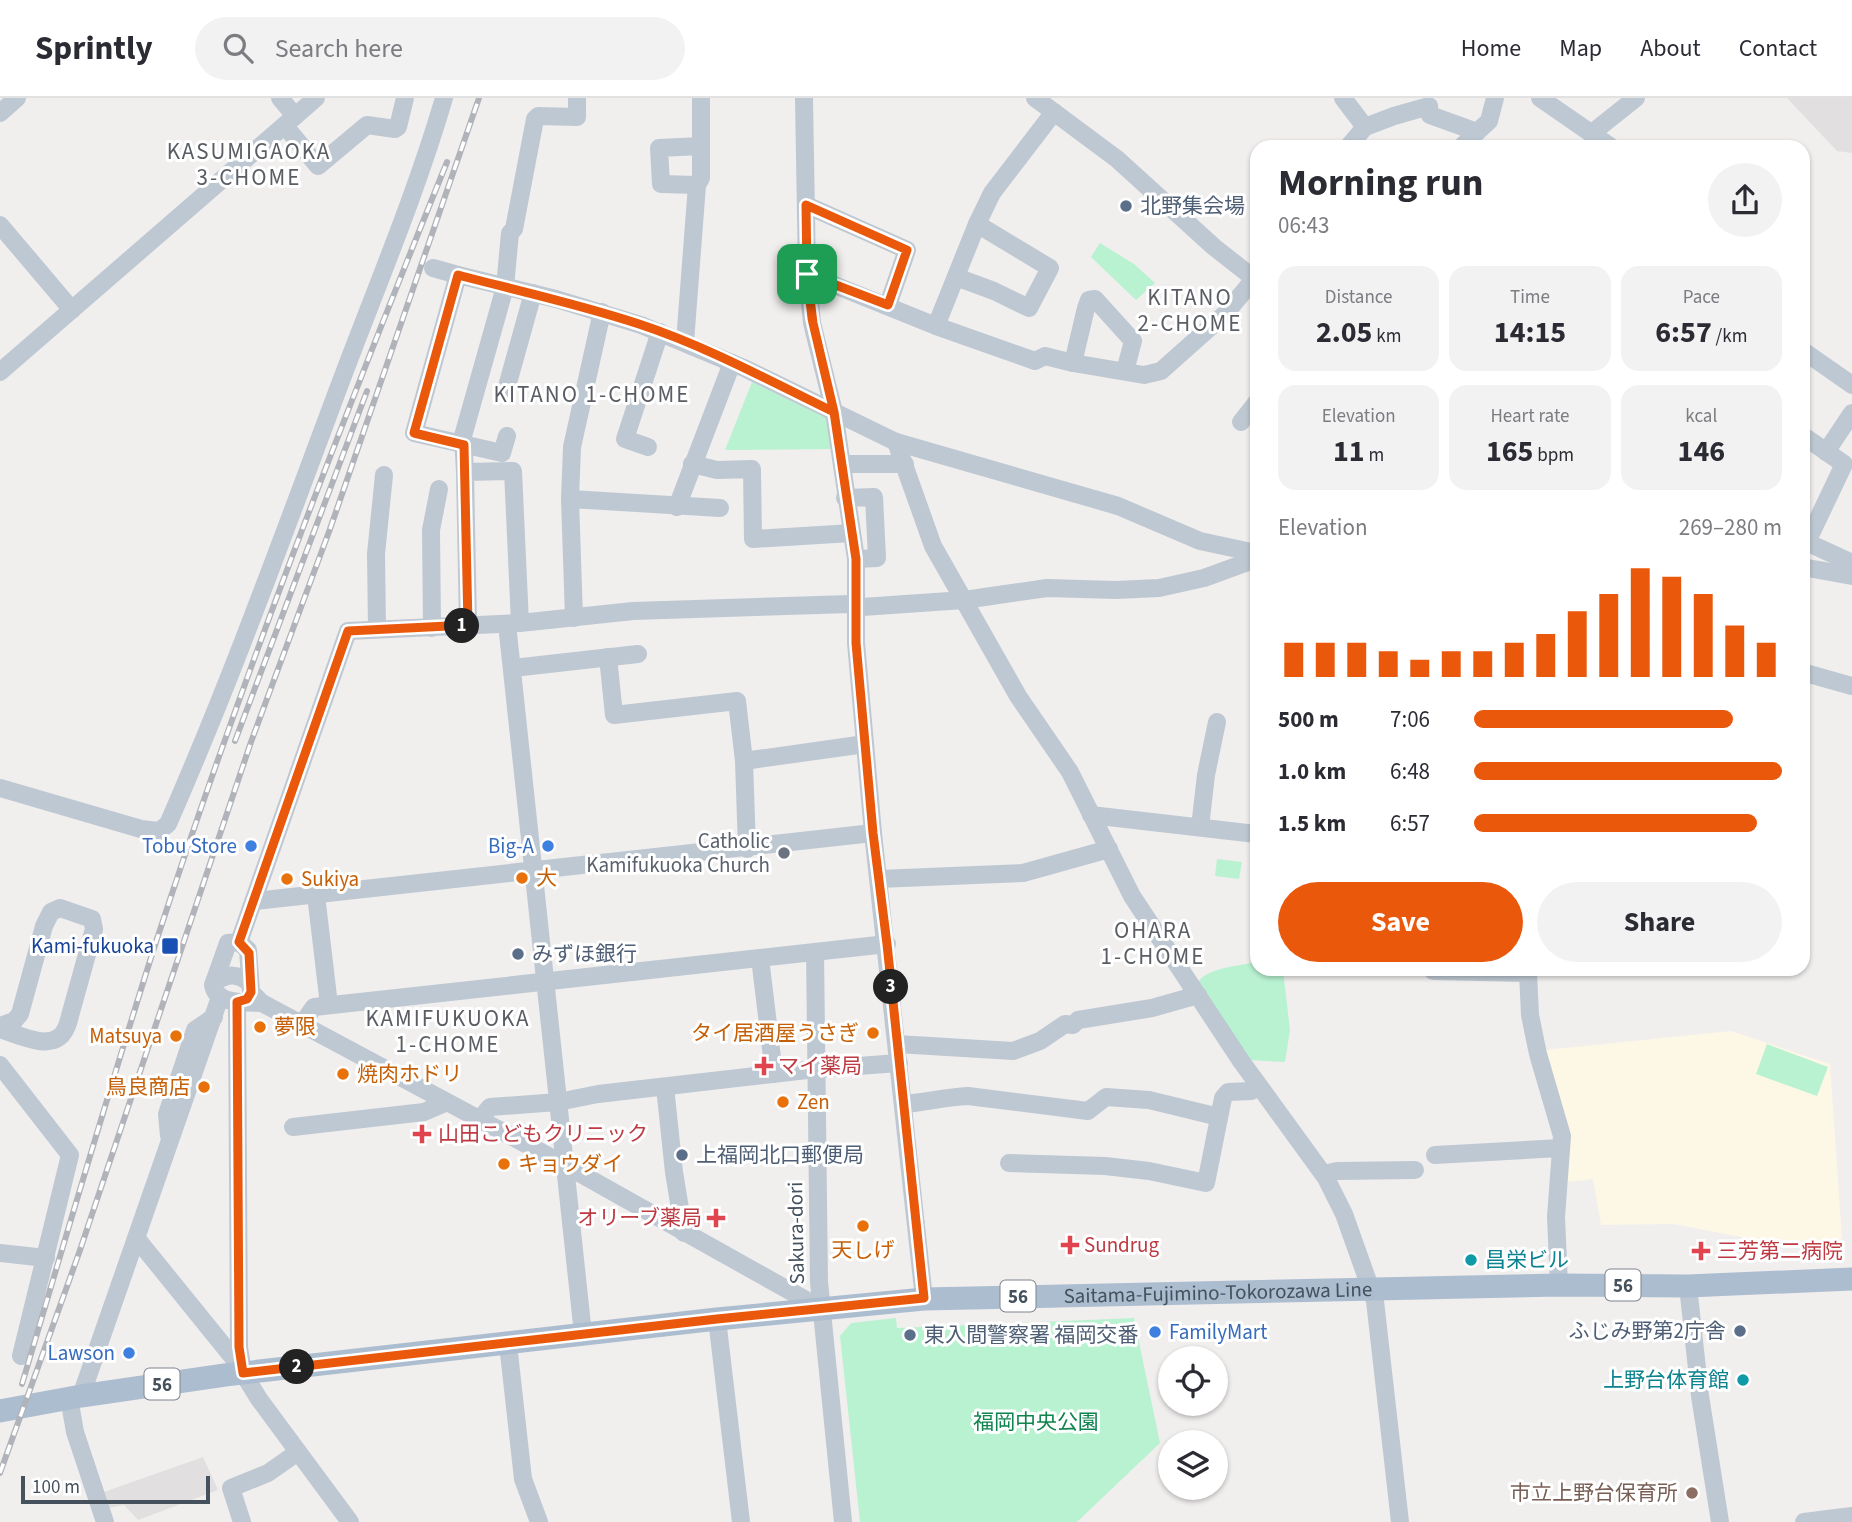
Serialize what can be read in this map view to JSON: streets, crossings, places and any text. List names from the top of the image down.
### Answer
{
  "streets": {
    "main road": ["56", "Saitama-Fujimino-Tokorozawa Line"],
    "street": ["Sakura-dori"]
  },
  "crossings": [
    ["Sakura-dori", "Saitama-Fujimino-Tokorozawa Line"],
    ["56", "Saitama-Fujimino-Tokorozawa Line"]
  ],
  "districts": [
    "KASUMIGAOKA 3-CHOME",
    "KITANO 2-CHOME",
    "KITANO 1-CHOME",
    "OHARA 1-CHOME",
    "KAMIFUKUOKA 1-CHOME"
  ],
  "parks": ["福岡中央公園"],
  "places": {
    "other": [
      "北野集会場",
      "Tobu Store",
      "Big-A",
      "Catholic Kamifukuoka Church",
      "大",
      "Sukiya",
      "みずほ銀行",
      "夢限",
      "タイ居酒屋うさぎ",
      "Matsuya",
      "焼肉ホドリ",
      "鳥良商店",
      "Zen",
      "上福岡北口郵便局",
      "キョウダイ",
      "天しげ",
      "昌栄ビル",
      "ふじみ野第2庁舎",
      "FamilyMart",
      "東入間警察署 福岡交番",
      "Lawson",
      "上野台体育館",
      "市立上野台保育所"
    ],
    "transit": ["Kami-fukuoka"],
    "health": [
      "マイ薬局",
      "山田こどもクリニック",
      "オリーブ薬局",
      "Sundrug",
      "三芳第二病院"
    ]
  },
  "scale_bar": "100 m",
  "page": {
    "header": "Sprintly",
    "search": "Search here",
    "nav": [
      "Home",
      "Map",
      "About",
      "Contact"
    ],
    "heading": ["Morning run", "06:43"],
    "stats": [
      ["Distance", "2.05 km"],
      ["Time", "14:15"],
      ["Pace", "6:57 /km"],
      ["Elevation", "11 m"],
      ["Heart rate", "165 bpm"],
      ["kcal", "146"]
    ],
    "chart": ["Elevation", "269–280 m"],
    "pins": ["1", "3", "2"],
    "list": [
      {
        "name": "500 m",
        "note": "7:06"
      },
      {
        "name": "1.0 km",
        "note": "6:48"
      },
      {
        "name": "1.5 km",
        "note": "6:57"
      }
    ],
    "buttons": ["Save", "Share"],
    "scale": "100 m"
  }
}
